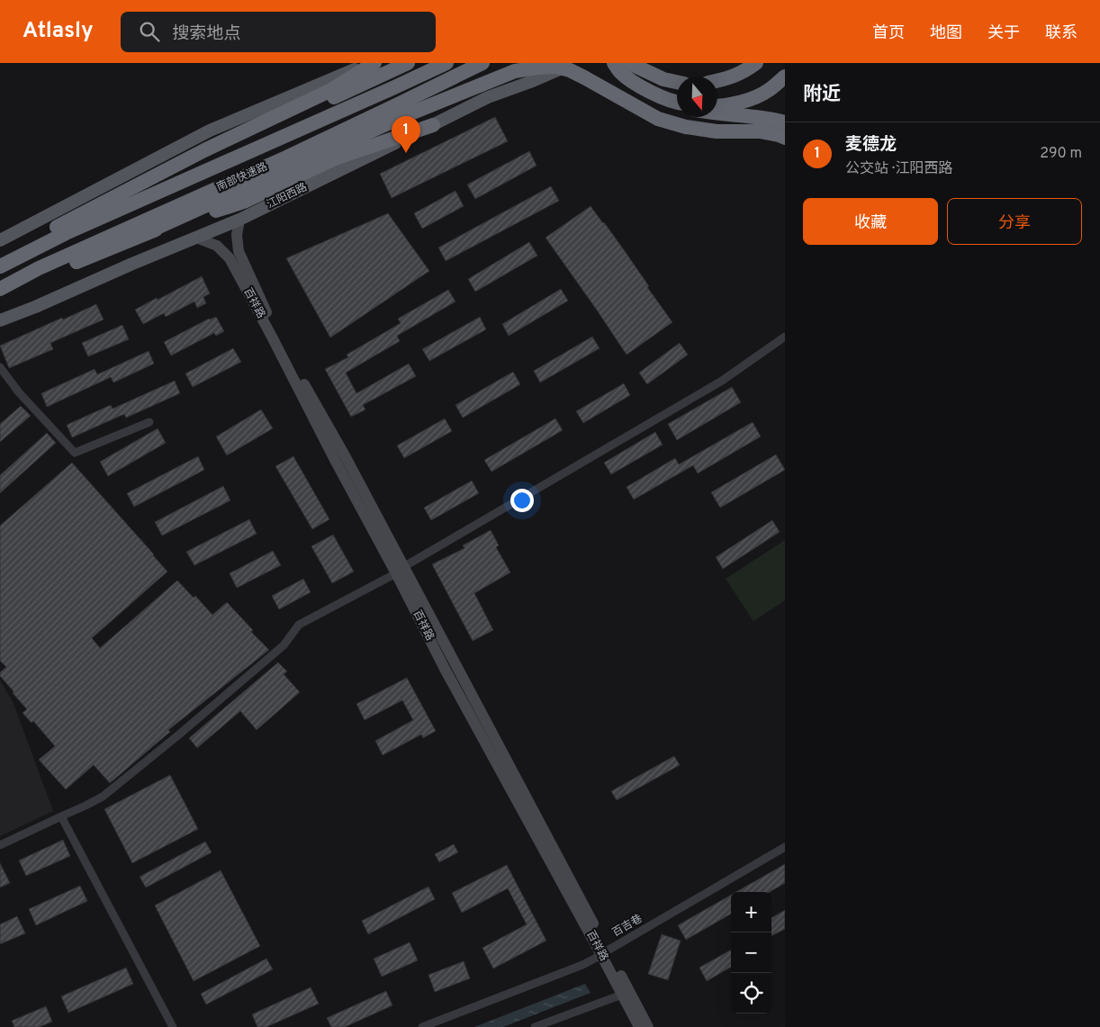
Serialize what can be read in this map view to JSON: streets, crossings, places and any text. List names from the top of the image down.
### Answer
{
  "streets": {
    "highway": ["南部快速路"],
    "main road": ["江阳西路"],
    "street": ["百祥路", "百吉巷"]
  },
  "crossings": [
    ["江阳西路", "百祥路"],
    ["百祥路", "百吉巷"]
  ],
  "north": "bottom",
  "page": {
    "header": "Atlasly",
    "search": "搜索地点",
    "nav": [
      "首页",
      "地图",
      "关于",
      "联系"
    ],
    "heading": "附近",
    "pins": "1",
    "list": [
      {
        "mark": "1",
        "name": "麦德龙",
        "note": "公交站 · 江阳西路",
        "value": "290 m"
      }
    ],
    "buttons": ["收藏", "分享"],
    "map_buttons": ["+", "−"]
  }
}
